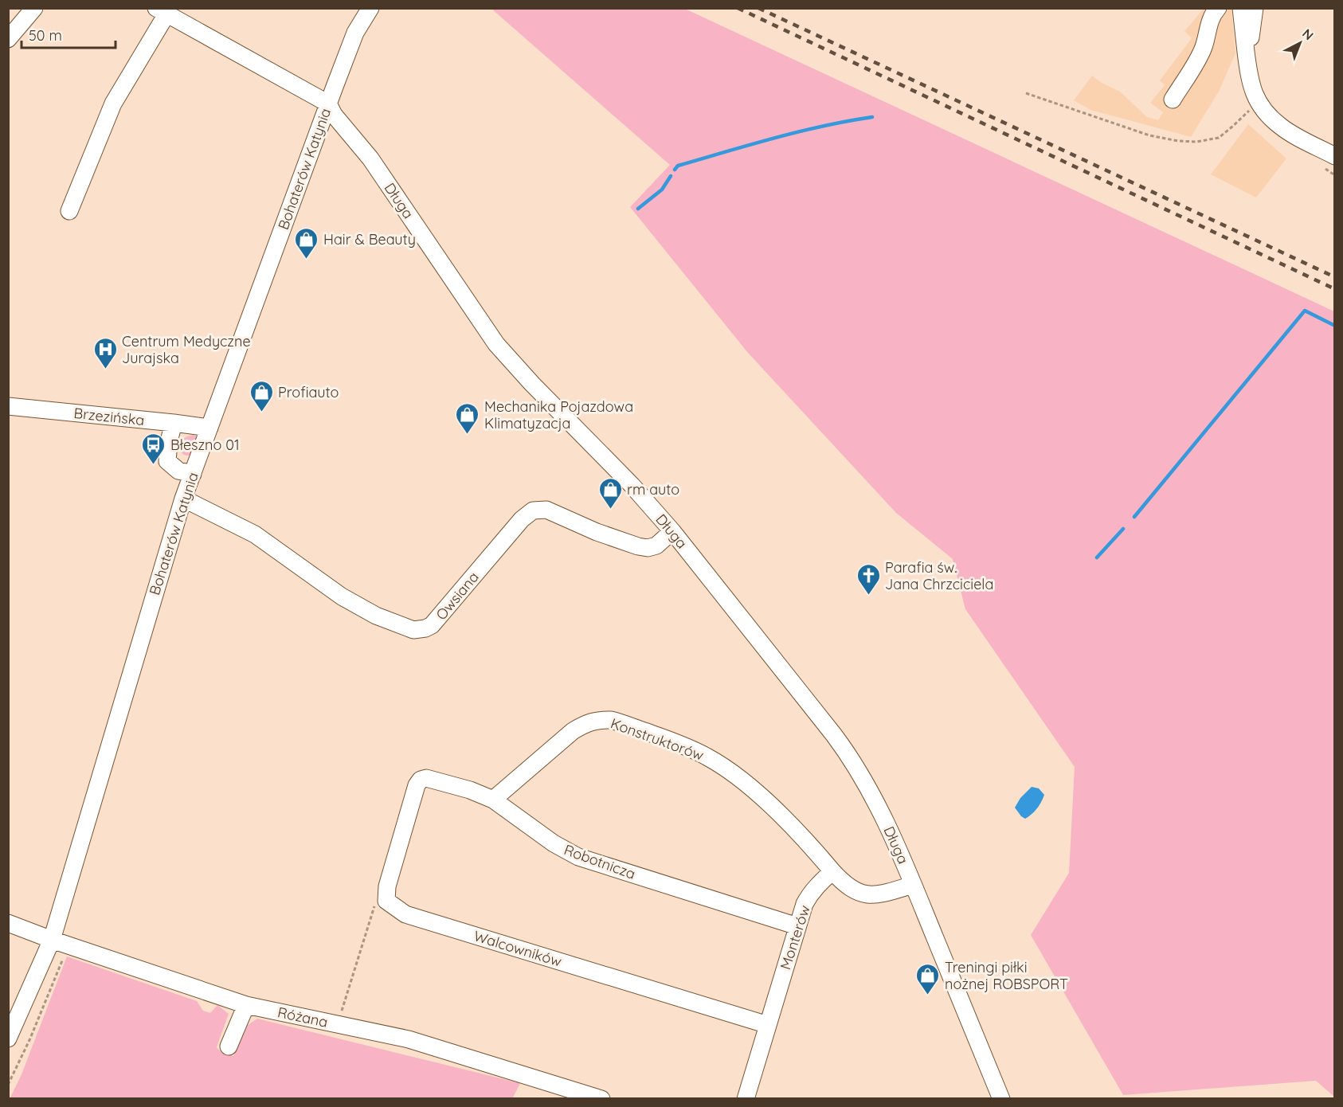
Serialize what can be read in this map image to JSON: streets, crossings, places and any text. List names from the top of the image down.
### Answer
{
  "streets": {
    "street": [
      "Bohaterów Katynia",
      "Długa",
      "Brzezińska",
      "Owsiana",
      "Konstruktorów",
      "Robotnicza",
      "Monterów",
      "Walcowników",
      "Różana"
    ]
  },
  "crossings": [
    ["Bohaterów Katynia", "Długa"],
    ["Bohaterów Katynia", "Brzezińska"],
    ["Bohaterów Katynia", "Owsiana"],
    ["Bohaterów Katynia", "Różana"],
    ["Długa", "Owsiana"],
    ["Konstruktorów", "Robotnicza"],
    ["Konstruktorów", "Monterów"],
    ["Robotnicza", "Monterów"],
    ["Robotnicza", "Walcowników"],
    ["Monterów", "Walcowników"]
  ],
  "places": {
    "shop": [
      "Hair & Beauty",
      "Profiauto",
      "Mechanika Pojazdowa Klimatyzacja",
      "rm auto",
      "Treningi piłki nożnej ROBSPORT"
    ],
    "hospital": ["Centrum Medyczne Jurajska"],
    "bus stop": ["Błeszno 01"],
    "church": ["Parafia św. Jana Chrzciciela"]
  },
  "scale_bar": "50 m",
  "north": "top right"
}
